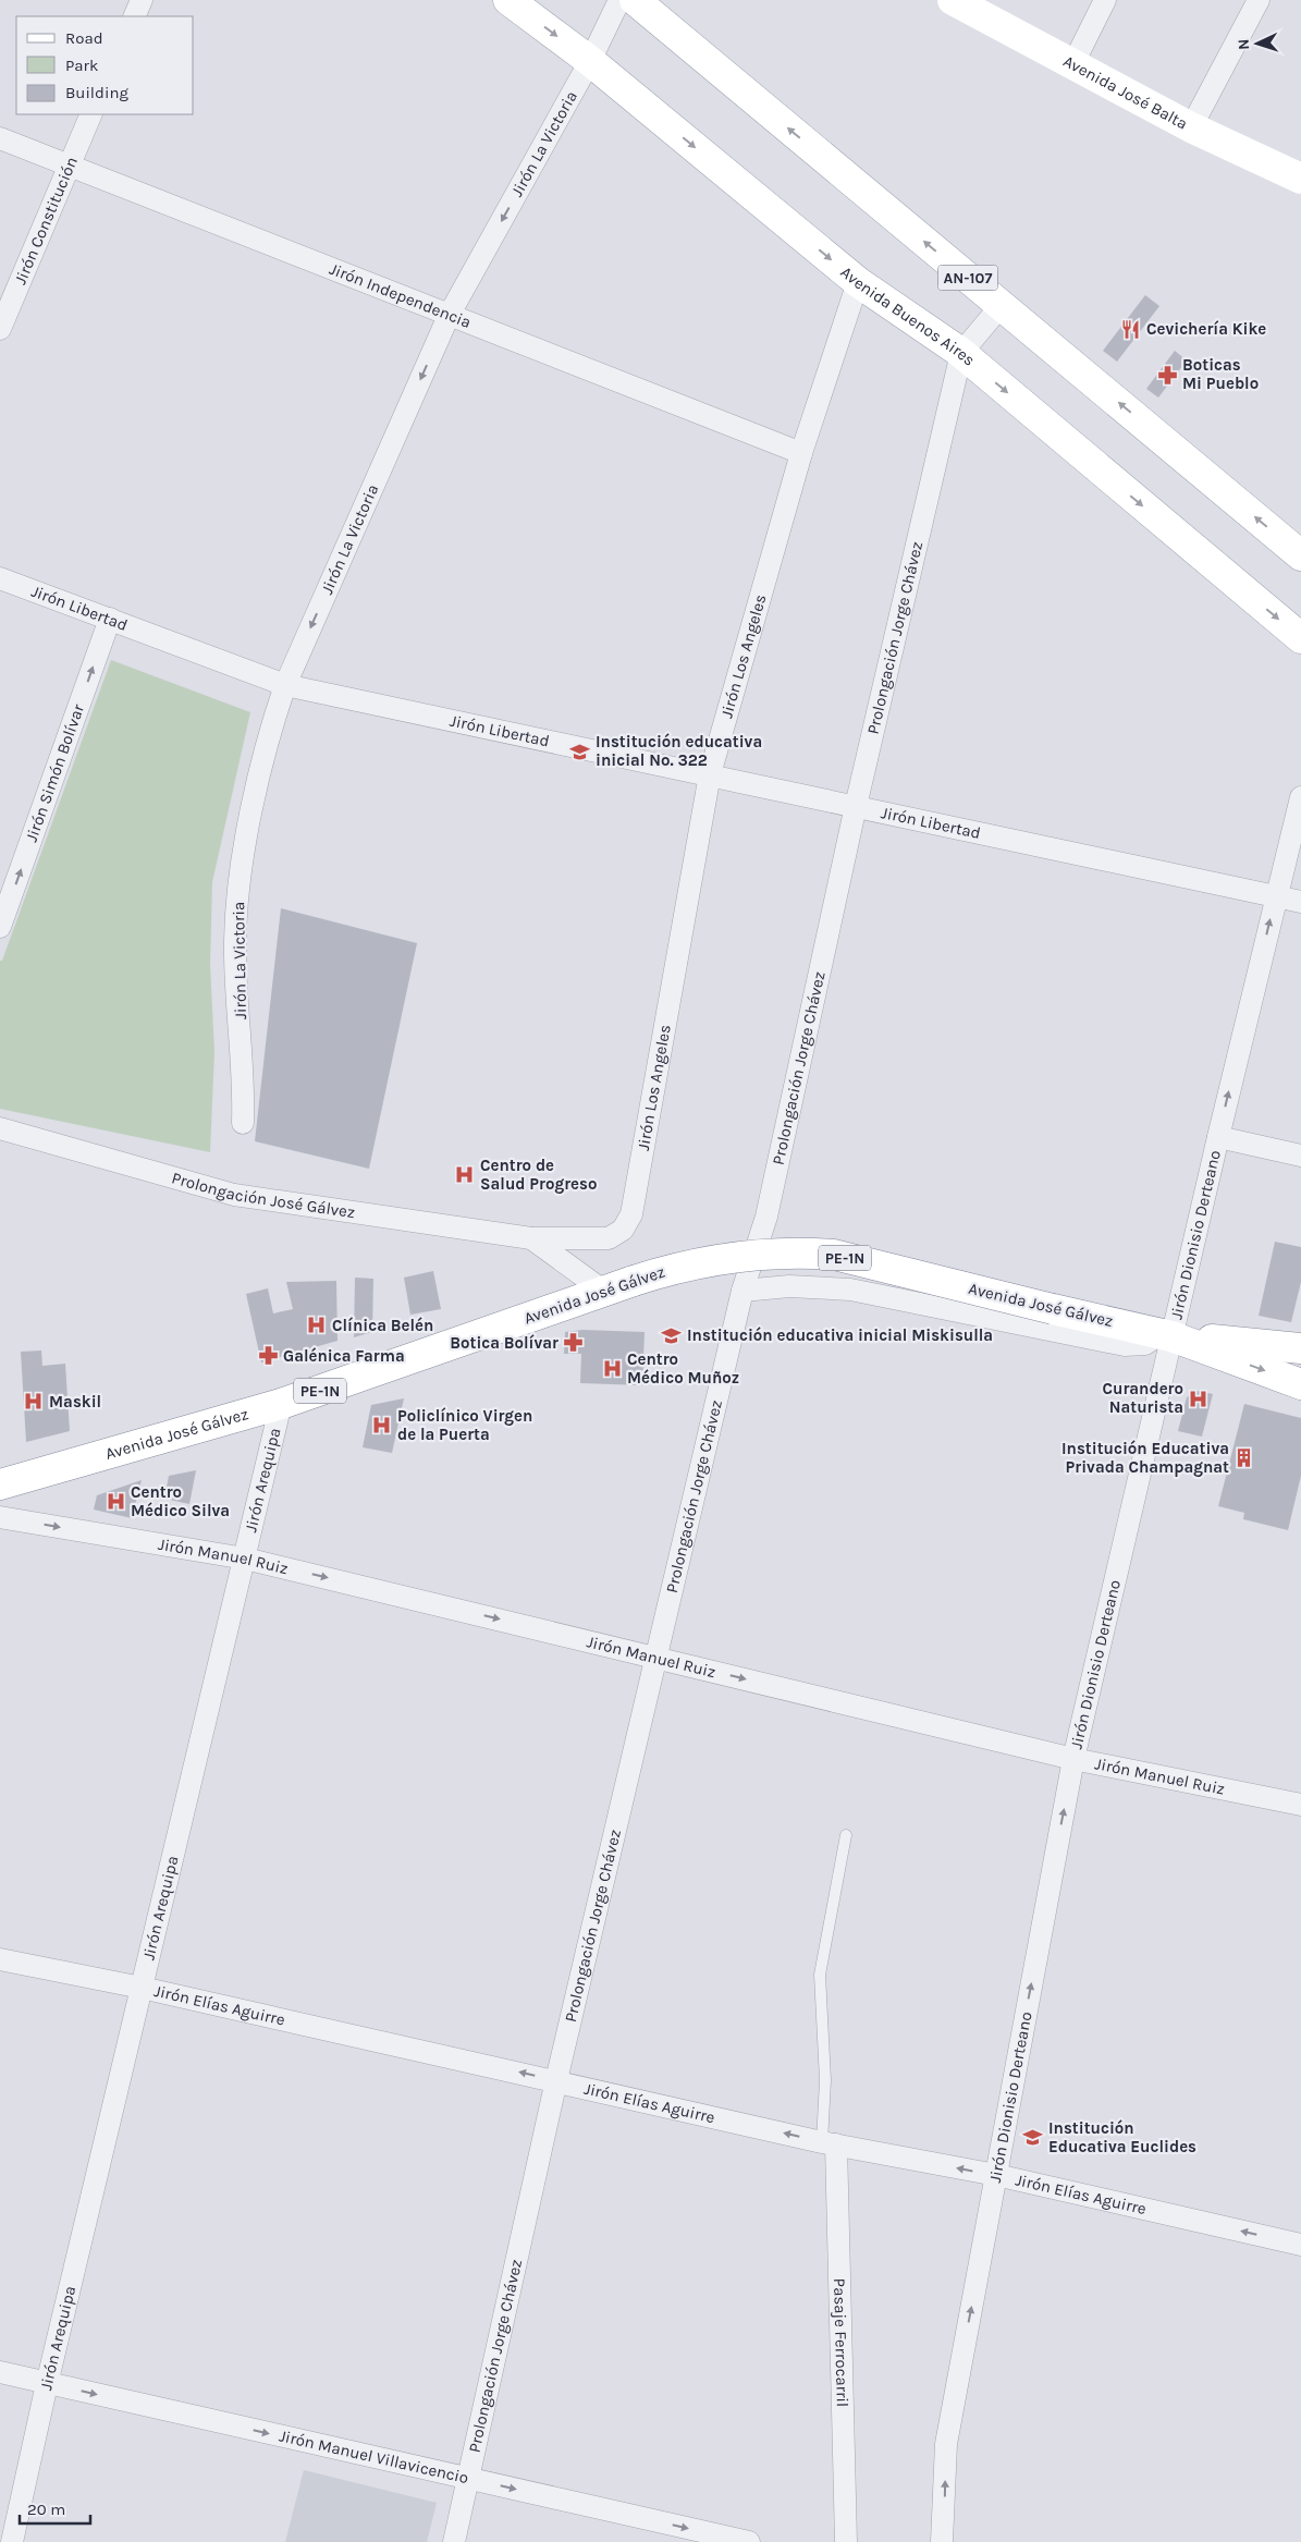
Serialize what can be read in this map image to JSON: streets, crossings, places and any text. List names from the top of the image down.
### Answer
{
  "streets": {
    "main road": [
      "Avenida José Balta",
      "AN-107",
      "Avenida Buenos Aires",
      "PE-1N",
      "Avenida José Gálvez"
    ],
    "street": [
      "Jirón La Victoria",
      "Jirón Constitución",
      "Jirón Independencia",
      "Jirón Libertad",
      "Prolongación Jorge Chávez",
      "Jirón Los Angeles",
      "Jirón Simón Bolívar",
      "Prolongación José Gálvez",
      "Jirón Dionisio Derteano",
      "Jirón Arequipa",
      "Jirón Manuel Ruiz",
      "Jirón Elías Aguirre",
      "Pasaje Ferrocarril",
      "Jirón Manuel Villavicencio"
    ]
  },
  "crossings": [
    ["Jirón La Victoria", "Jirón Independencia"],
    ["Jirón La Victoria", "Avenida Buenos Aires"],
    ["Jirón La Victoria", "Jirón Libertad"],
    ["Jirón Constitución", "Jirón Independencia"],
    ["AN-107", "Prolongación Jorge Chávez"],
    ["Jirón Independencia", "Jirón Los Angeles"],
    ["Avenida Buenos Aires", "Prolongación Jorge Chávez"],
    ["Avenida Buenos Aires", "Jirón Los Angeles"],
    ["Jirón Libertad", "Prolongación Jorge Chávez"],
    ["Jirón Libertad", "Jirón Los Angeles"],
    ["Jirón Libertad", "Jirón Simón Bolívar"],
    ["Jirón Libertad", "Jirón Dionisio Derteano"],
    ["Prolongación Jorge Chávez", "Jirón Manuel Ruiz"],
    ["Prolongación Jorge Chávez", "Jirón Elías Aguirre"],
    ["Prolongación Jorge Chávez", "Jirón Manuel Villavicencio"],
    ["Jirón Los Angeles", "Prolongación José Gálvez"],
    ["Prolongación José Gálvez", "Avenida José Gálvez"],
    ["Jirón Dionisio Derteano", "Avenida José Gálvez"],
    ["Jirón Dionisio Derteano", "Jirón Manuel Ruiz"],
    ["Jirón Dionisio Derteano", "Jirón Elías Aguirre"],
    ["Avenida José Gálvez", "Jirón Arequipa"],
    ["Jirón Arequipa", "Jirón Manuel Ruiz"],
    ["Jirón Arequipa", "Jirón Elías Aguirre"],
    ["Jirón Arequipa", "Jirón Manuel Villavicencio"],
    ["Jirón Elías Aguirre", "Pasaje Ferrocarril"]
  ],
  "one_way": [
    "Jirón La Victoria",
    "Jirón Simón Bolívar",
    "Jirón Dionisio Derteano",
    "Jirón Manuel Ruiz",
    "Jirón Elías Aguirre",
    "Jirón Manuel Villavicencio"
  ],
  "places": {
    "restaurant": ["Cevichería Kike"],
    "pharmacy": ["Boticas Mi Pueblo", "Botica Bolívar", "Galénica Farma"],
    "school or university": ["Institución educativa inicial No. 322", "Institución educativa inicial Miskisulla", "Institución Educativa Euclides"],
    "hospital": [
      "Centro de Salud Progreso",
      "Clínica Belén",
      "Centro Médico Muñoz",
      "Curandero Naturista",
      "Maskil",
      "Policlínico Virgen de la Puerta",
      "Centro Médico Silva"
    ],
    "building": ["Institución Educativa Privada Champagnat"]
  },
  "legend": ["Road", "Park", "Building"],
  "scale_bar": "20 m",
  "north": "left"
}
